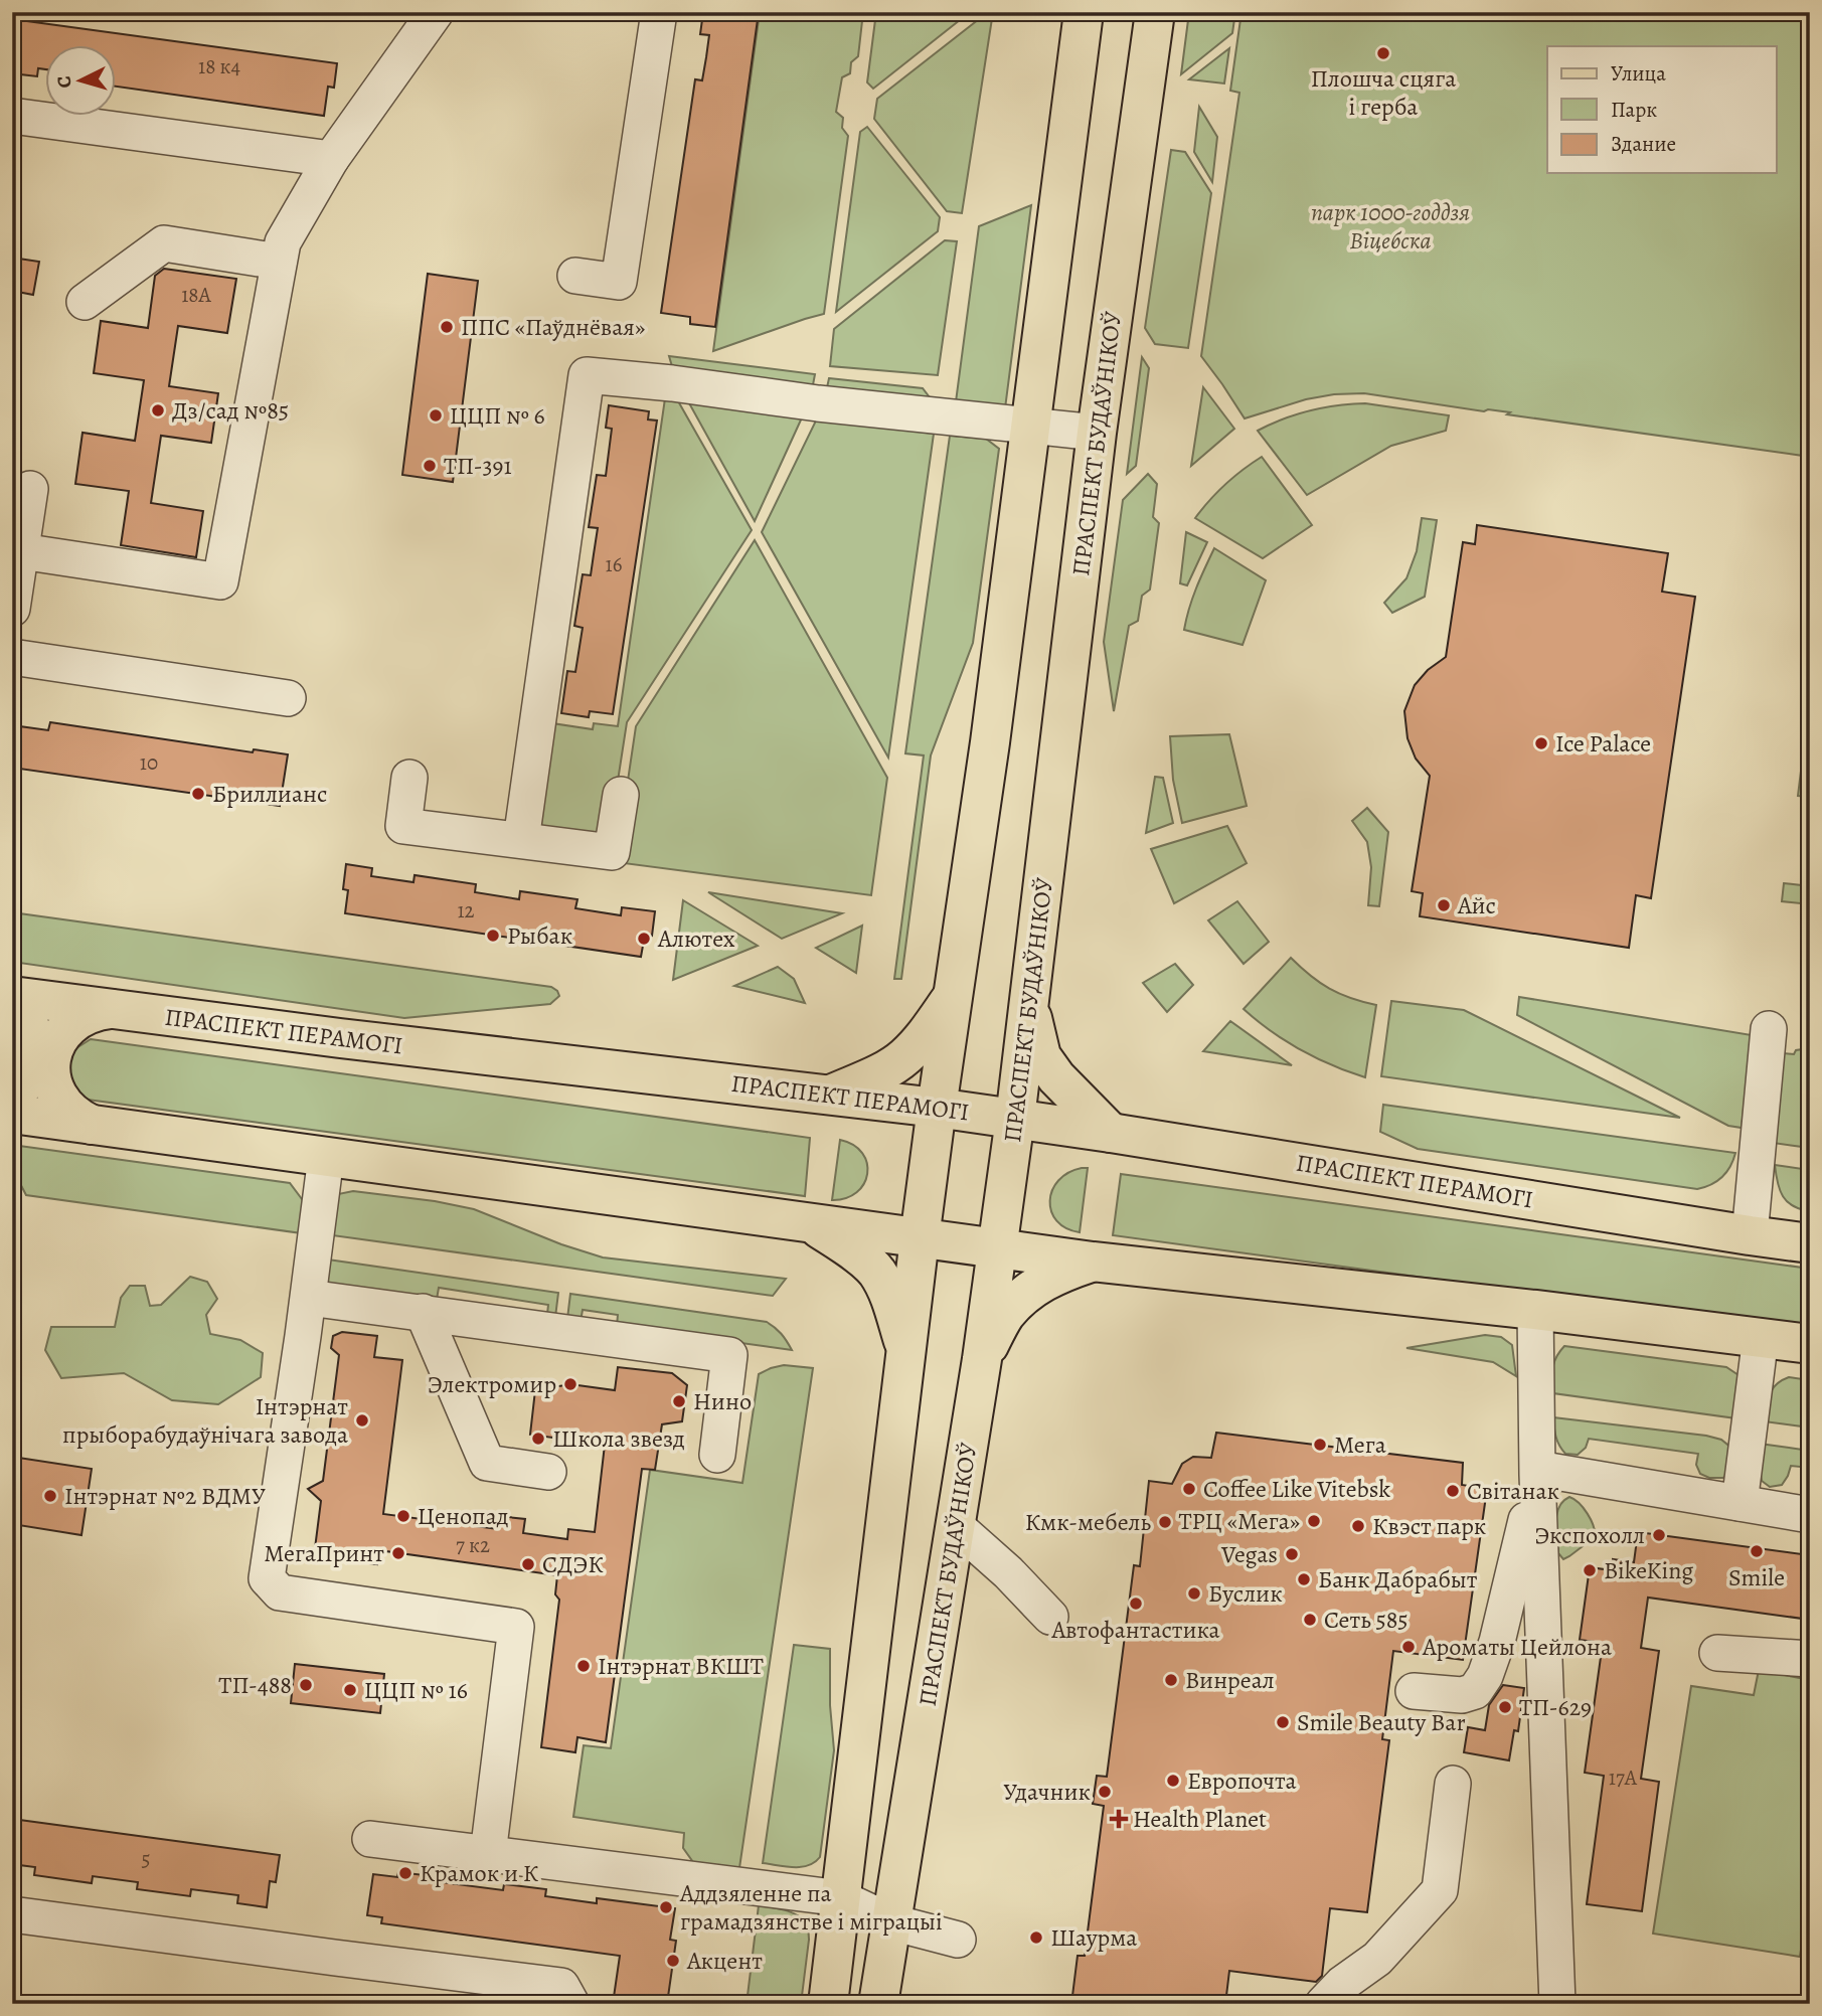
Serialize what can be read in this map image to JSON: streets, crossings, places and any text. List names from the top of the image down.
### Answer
{
  "streets": {
    "main road": ["ПРАСПЕКТ БУДАЎНІКОЎ", "ПРАСПЕКТ ПЕРАМОГІ"]
  },
  "crossings": [
    ["ПРАСПЕКТ БУДАЎНІКОЎ", "ПРАСПЕКТ ПЕРАМОГІ"]
  ],
  "parks": ["парк 1000-годдзя Віцебска"],
  "places": {
    "other": [
      "Плошча сцяга і герба",
      "ППС «Паўднёвая»",
      "Дз/сад №85",
      "ЦЦП № 6",
      "ТП-391",
      "Ice Palace",
      "Бриллианс",
      "Айс",
      "Рыбак",
      "Алютех",
      "Электромир",
      "Нино",
      "Інтэрнат прыборабудаўнічага завода",
      "Школа звезд",
      "Мега",
      "Coffee Like Vitebsk",
      "Світанак",
      "Інтэрнат №2 ВДМУ",
      "Ценопад",
      "ТРЦ «Мега»",
      "Кмк-мебель",
      "Квэст парк",
      "Экспохолл",
      "Smile",
      "МегаПринт",
      "Vegas",
      "СДЭК",
      "BikeKing",
      "Банк Дабрабыт",
      "Буслик",
      "Автофантастика",
      "Сеть 585",
      "Ароматы Цейлона",
      "Інтэрнат ВКШТ",
      "Винреал",
      "ТП-488",
      "ЦЦП № 16",
      "ТП-629",
      "Smile Beauty Bar",
      "Европочта",
      "Удачник",
      "Крамок и К",
      "Аддзяленне па грамадзянстве і міграцыі",
      "Шаурма",
      "Акцент"
    ],
    "health": ["Health Planet"]
  },
  "house_numbers": [
    "18 к4",
    "18А",
    "16",
    "10",
    "12",
    "7 к2",
    "17А",
    "5"
  ],
  "legend": ["Улица", "Парк", "Здание"],
  "north": "left"
}
